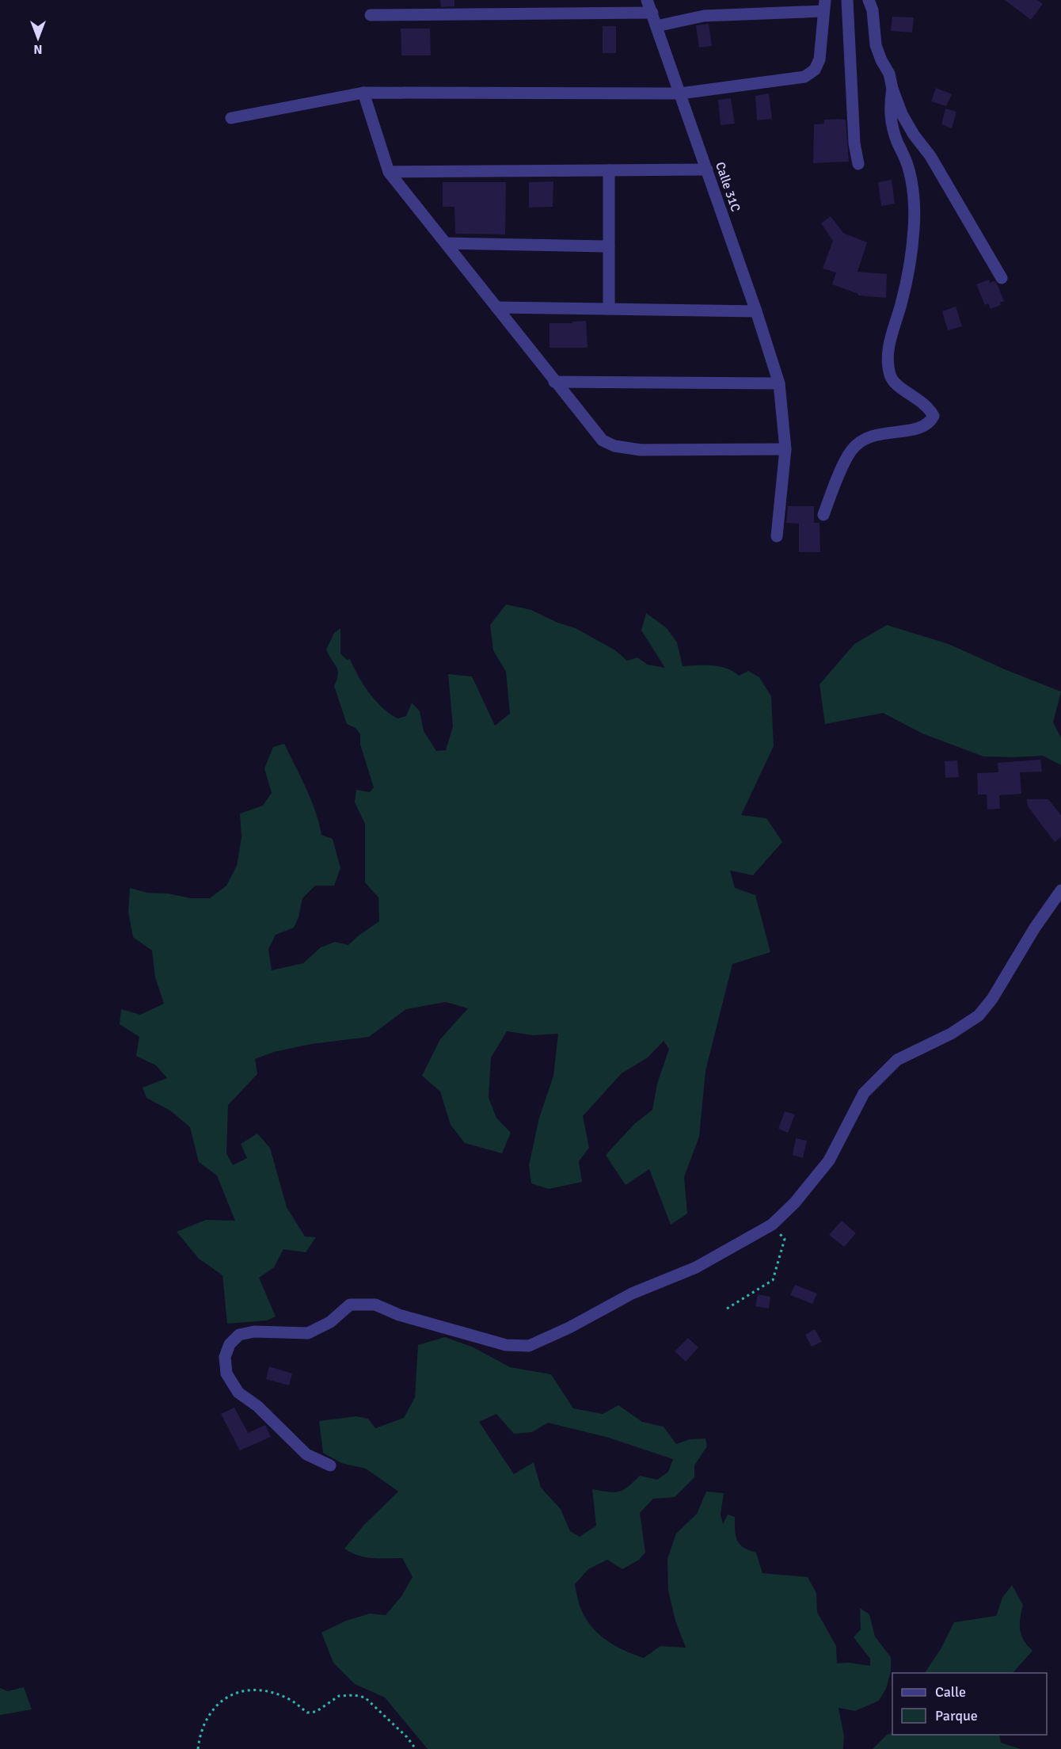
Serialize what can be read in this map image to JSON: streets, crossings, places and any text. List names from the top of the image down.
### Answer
{
  "streets": {
    "street": ["Calle 31C"]
  },
  "legend": ["Calle", "Parque"],
  "north": "bottom"
}
